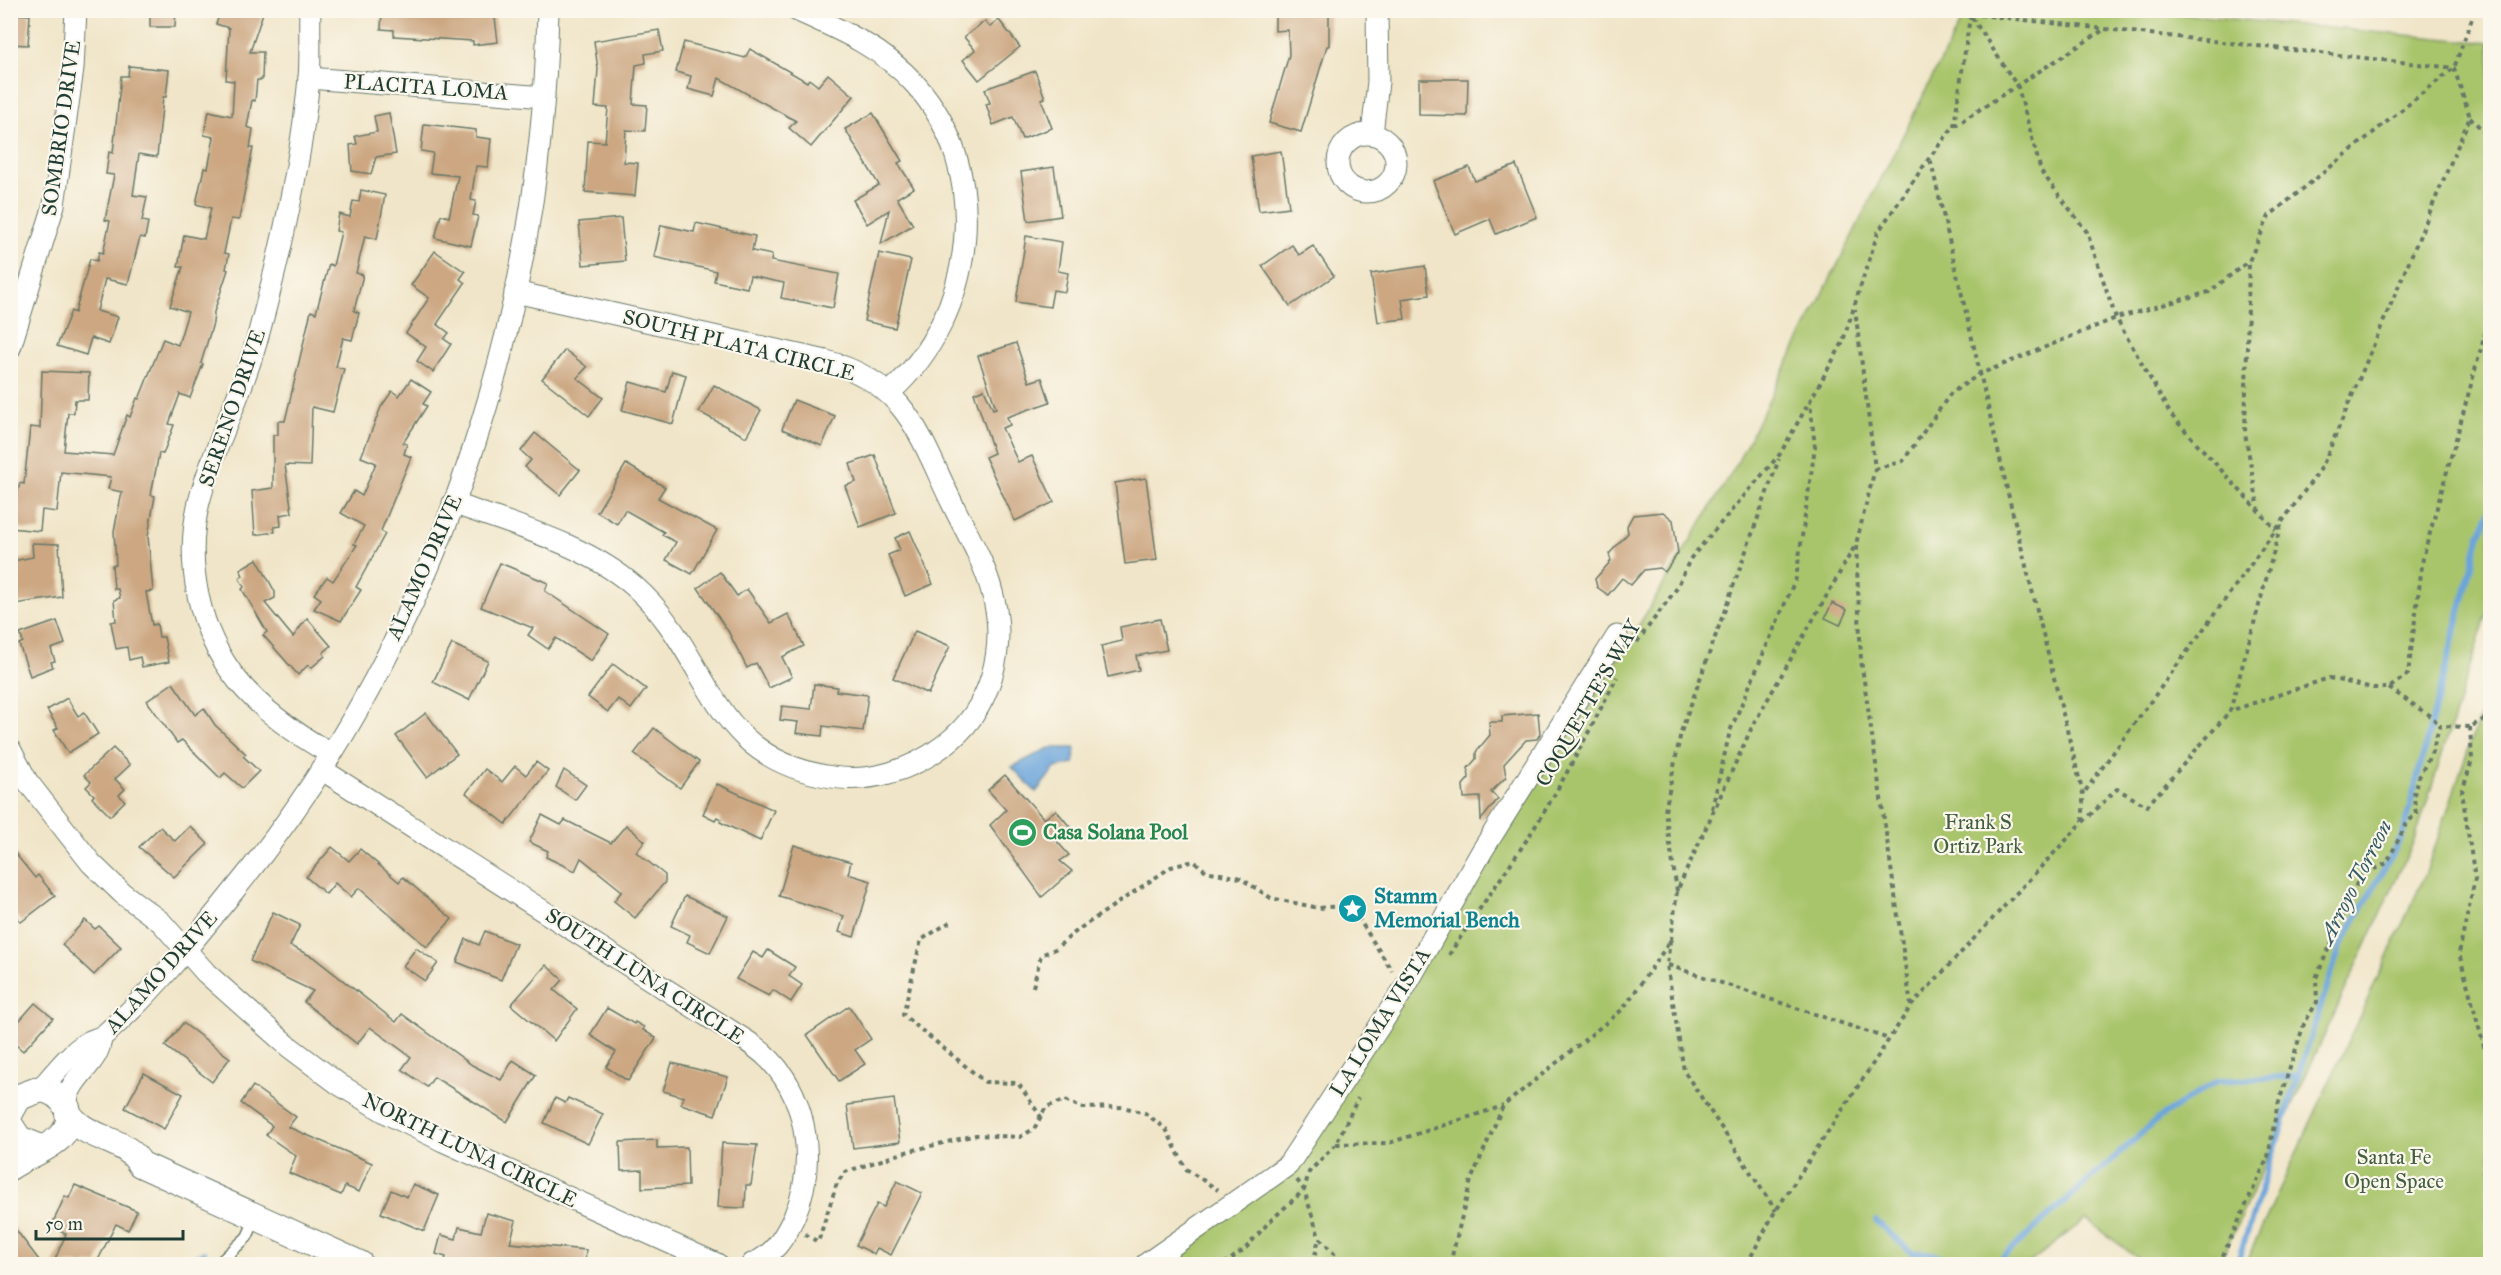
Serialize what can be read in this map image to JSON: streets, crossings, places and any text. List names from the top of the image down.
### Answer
{
  "streets": {
    "street": [
      "PLACITA LOMA",
      "SOMBRIO DRIVE",
      "SOUTH PLATA CIRCLE",
      "SERENO DRIVE",
      "ALAMO DRIVE",
      "SOUTH LUNA CIRCLE",
      "LA LOMA VISTA",
      "NORTH LUNA CIRCLE"
    ],
    "path": ["COQUETTE'S WAY"]
  },
  "crossings": [
    ["PLACITA LOMA", "SERENO DRIVE"],
    ["PLACITA LOMA", "ALAMO DRIVE"],
    ["SOUTH PLATA CIRCLE", "ALAMO DRIVE"],
    ["SERENO DRIVE", "ALAMO DRIVE"],
    ["SERENO DRIVE", "SOUTH LUNA CIRCLE"],
    ["ALAMO DRIVE", "SOUTH LUNA CIRCLE"],
    ["ALAMO DRIVE", "NORTH LUNA CIRCLE"],
    ["COQUETTE'S WAY", "LA LOMA VISTA"]
  ],
  "water": ["Arroyo Torreon"],
  "parks": ["Frank S Ortiz Park", "Santa Fe Open Space"],
  "places": {
    "sports": ["Casa Solana Pool"],
    "place": ["Stamm Memorial Bench"]
  },
  "scale_bar": "50 m"
}
